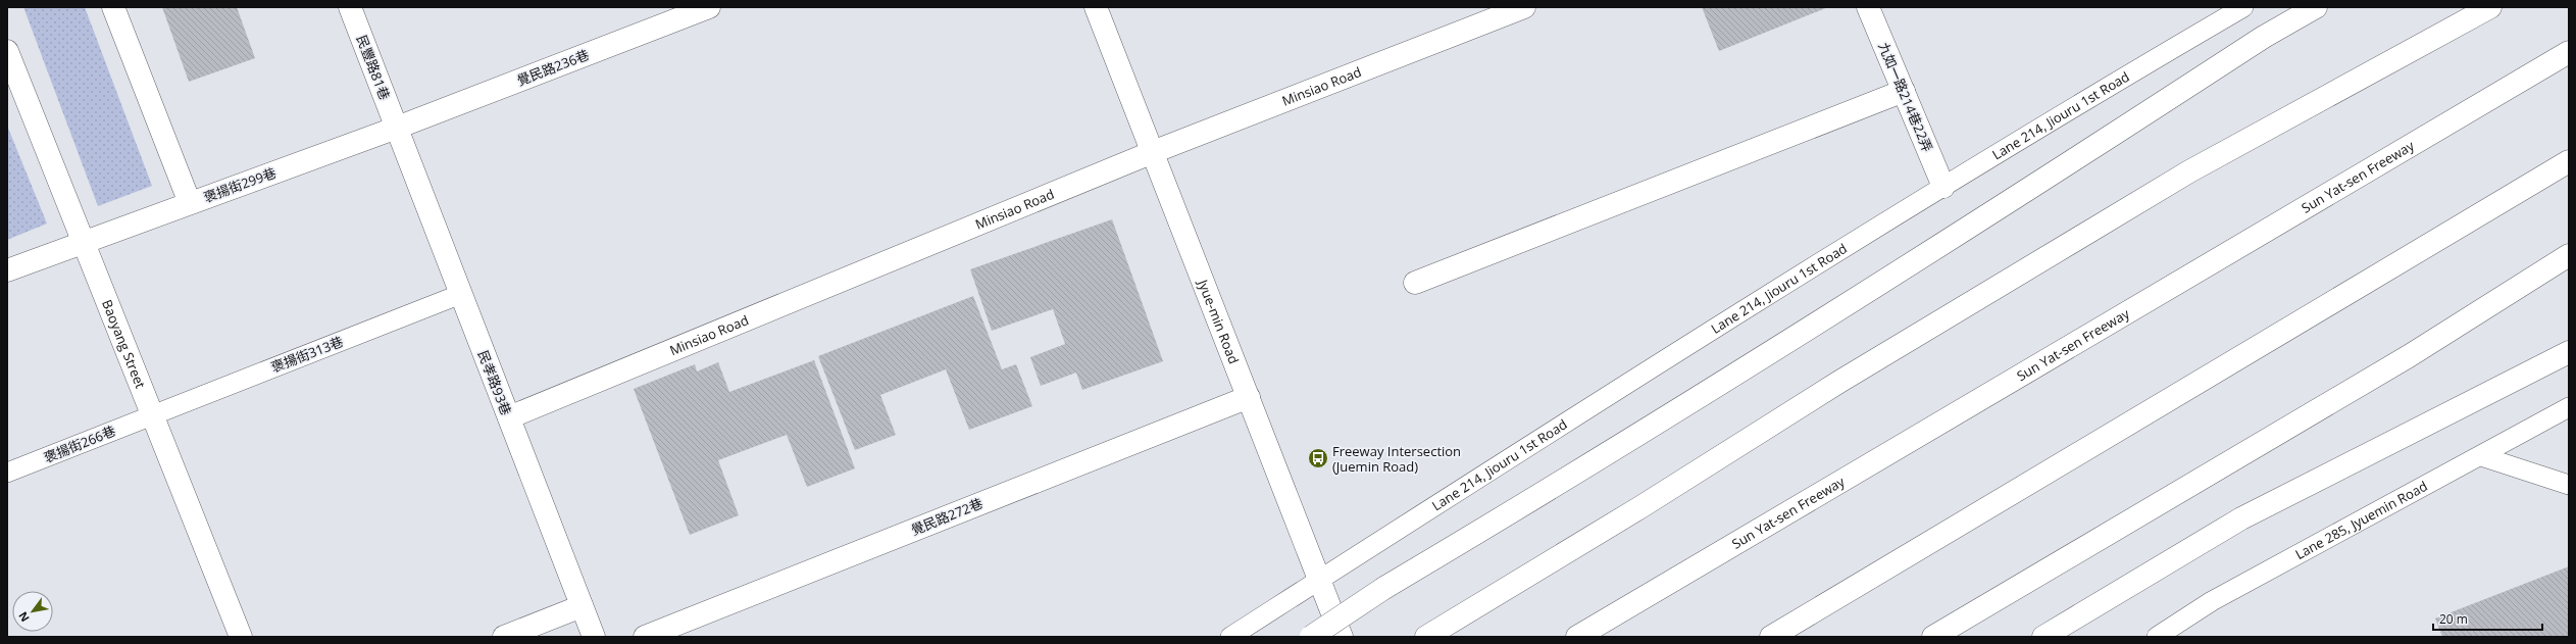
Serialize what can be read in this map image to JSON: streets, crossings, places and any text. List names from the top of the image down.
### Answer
{
  "streets": {
    "main road": [
      "民豐路81巷",
      "覺民路236巷",
      "Minsiao Road",
      "九如一路214巷22弄",
      "Sun Yat-sen Freeway",
      "褒揚街299巷",
      "Jyue-min Road",
      "Baoyang Street",
      "民孝路93巷",
      "覺民路272巷"
    ],
    "lane": [
      "Lane 214, Jiouru 1st Road",
      "褒揚街313巷",
      "褒揚街266巷",
      "Lane 285, Jyuemin Road"
    ]
  },
  "crossings": [
    ["民豐路81巷", "覺民路236巷"],
    ["民豐路81巷", "褒揚街299巷"],
    ["民豐路81巷", "民孝路93巷"],
    ["覺民路236巷", "褒揚街299巷"],
    ["覺民路236巷", "民孝路93巷"],
    ["Minsiao Road", "Jyue-min Road"],
    ["Minsiao Road", "民孝路93巷"],
    ["九如一路214巷22弄", "Lane 214, Jiouru 1st Road"],
    ["Lane 214, Jiouru 1st Road", "Jyue-min Road"],
    ["褒揚街299巷", "Baoyang Street"],
    ["褒揚街299巷", "民孝路93巷"],
    ["Jyue-min Road", "覺民路272巷"],
    ["Baoyang Street", "褒揚街313巷"],
    ["Baoyang Street", "褒揚街266巷"],
    ["褒揚街313巷", "民孝路93巷"],
    ["褒揚街313巷", "褒揚街266巷"]
  ],
  "places": {
    "bus stop": ["Freeway Intersection (Juemin Road)"]
  },
  "scale_bar": "20 m",
  "north": "bottom left"
}
